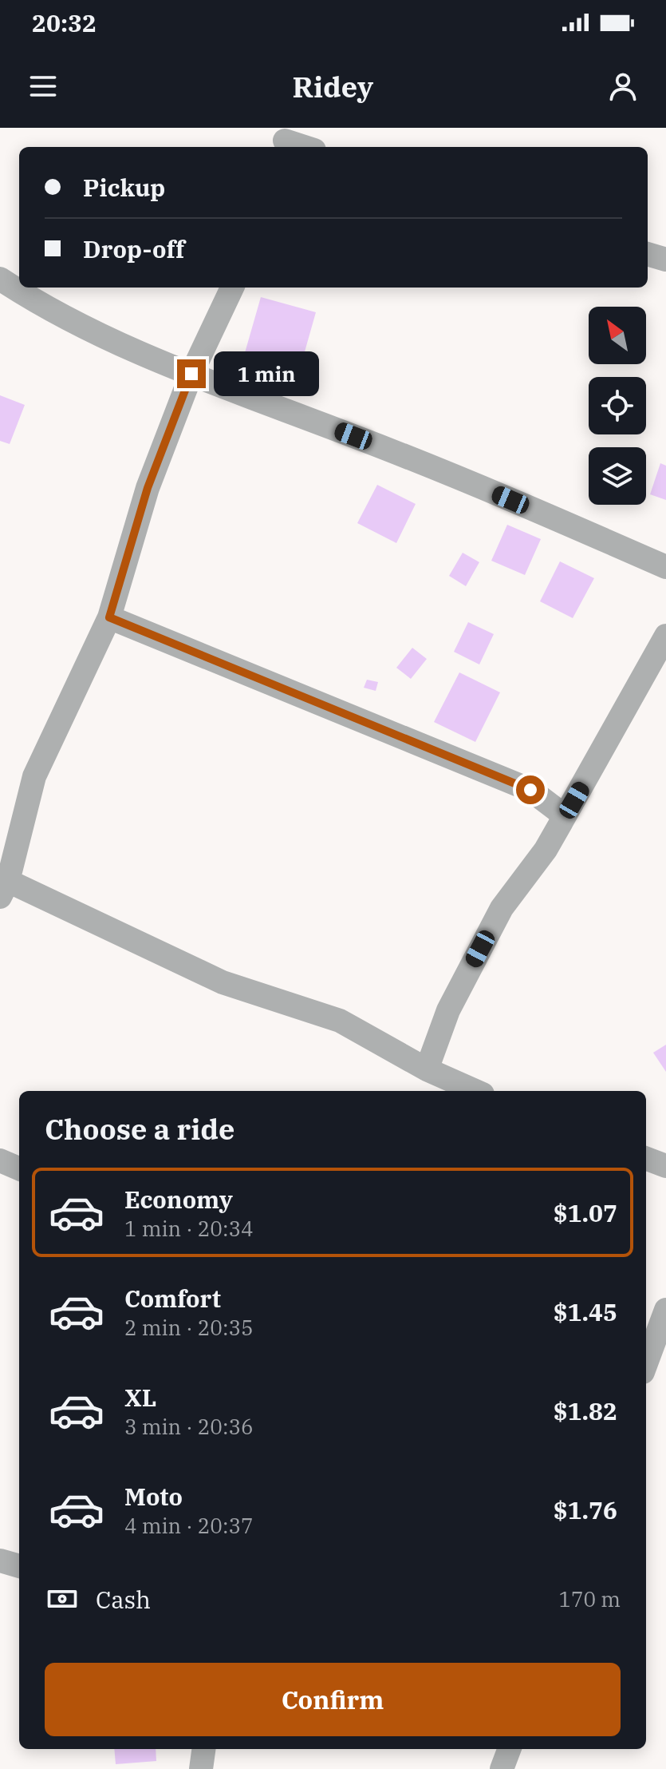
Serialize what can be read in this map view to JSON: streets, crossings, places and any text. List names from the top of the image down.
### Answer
{
  "north": "top left",
  "page": {
    "status": "20:32",
    "header": "Ridey",
    "banner": ["Pickup", "Drop-off"],
    "bubble": "1 min",
    "heading": "Choose a ride",
    "list": [
      {
        "name": "Economy",
        "note": "1 min · 20:34",
        "value": "$1.07"
      },
      {
        "name": "Comfort",
        "note": "2 min · 20:35",
        "value": "$1.45"
      },
      {
        "name": "XL",
        "note": "3 min · 20:36",
        "value": "$1.82"
      },
      {
        "name": "Moto",
        "note": "4 min · 20:37",
        "value": "$1.76"
      }
    ],
    "pay": ["Cash", "170 m"],
    "buttons": "Confirm"
  }
}
